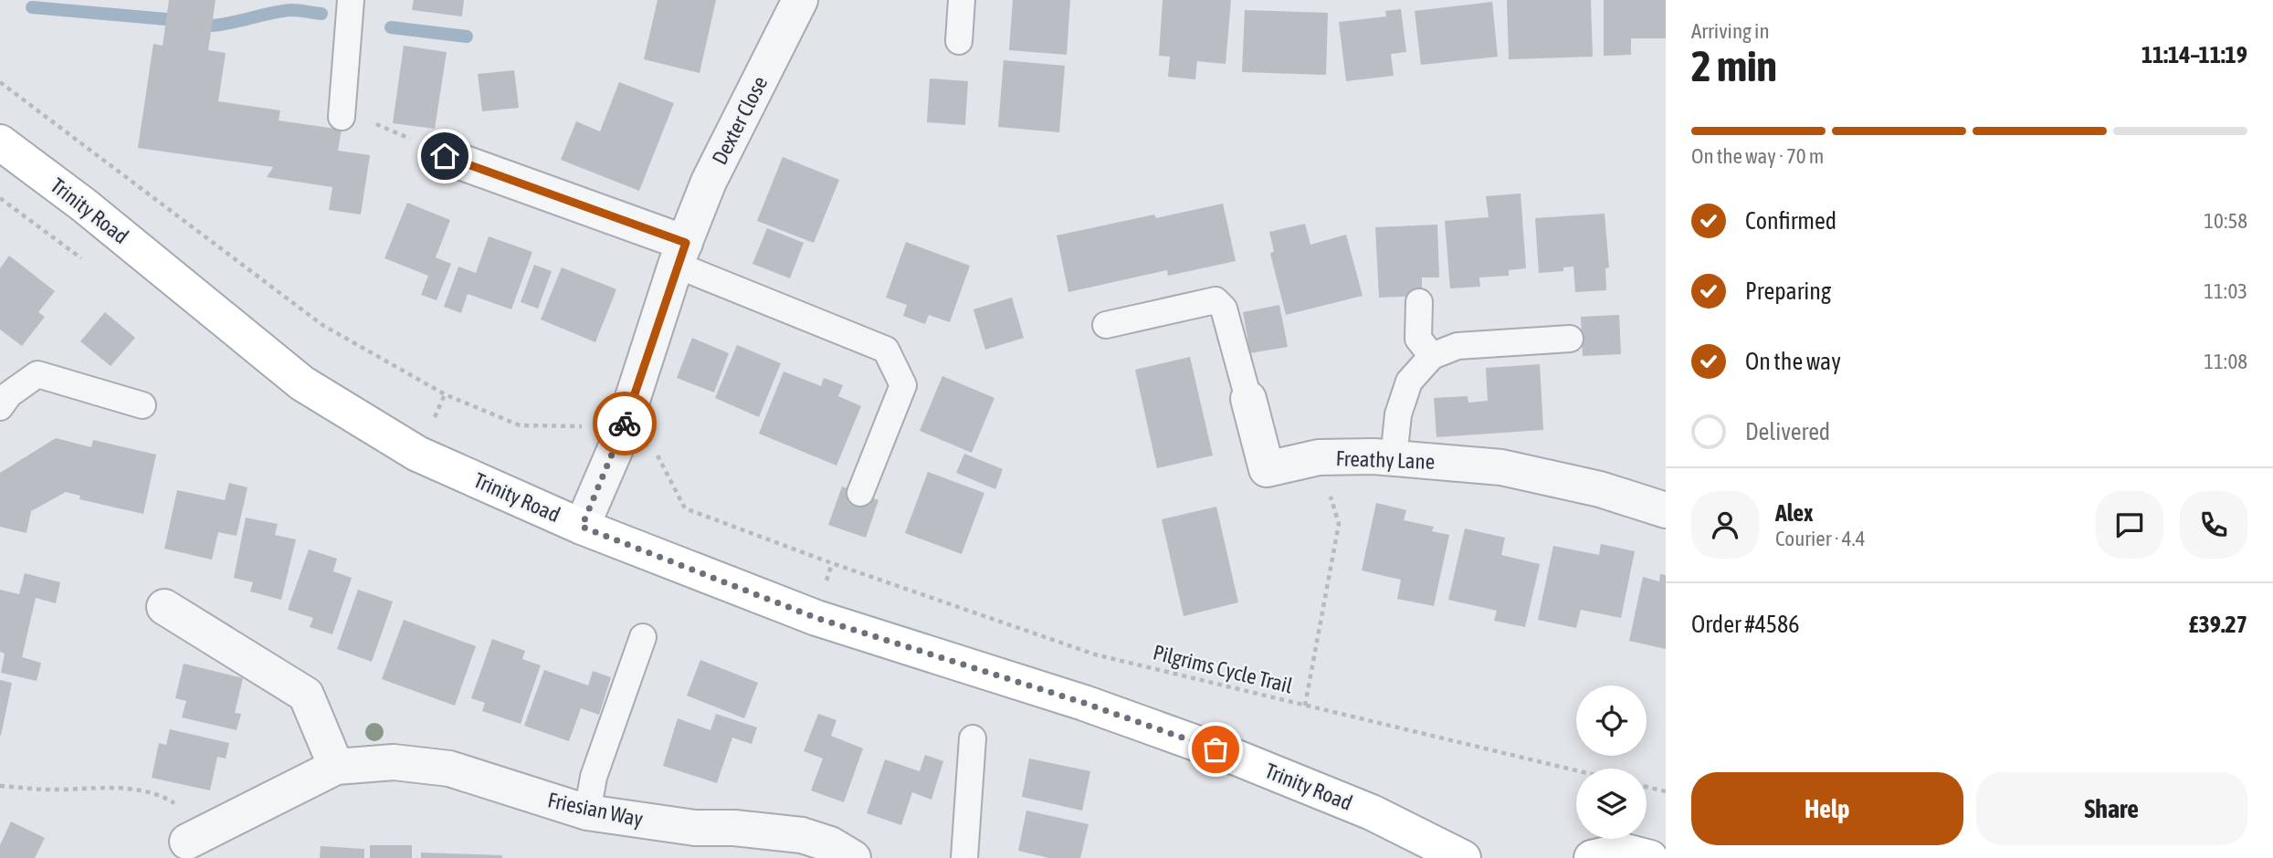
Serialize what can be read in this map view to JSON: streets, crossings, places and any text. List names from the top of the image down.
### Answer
{
  "streets": {
    "main road": ["Trinity Road"],
    "street": ["Dexter Close", "Freathy Lane", "Friesian Way"],
    "path": ["Pilgrims Cycle Trail"]
  },
  "crossings": [
    ["Dexter Close", "Trinity Road"]
  ],
  "page": {
    "heading": ["2 min", "Arriving in", "11:14–11:19"],
    "panel": [
      "Alex",
      "Courier · 4.4",
      "Order #4586",
      "£39.27"
    ],
    "bar": "On the way · 70 m",
    "list": [
      ["Confirmed", "10:58"],
      ["Preparing", "11:03"],
      ["On the way", "11:08"],
      "Delivered"
    ],
    "buttons": ["Help", "Share"]
  }
}
